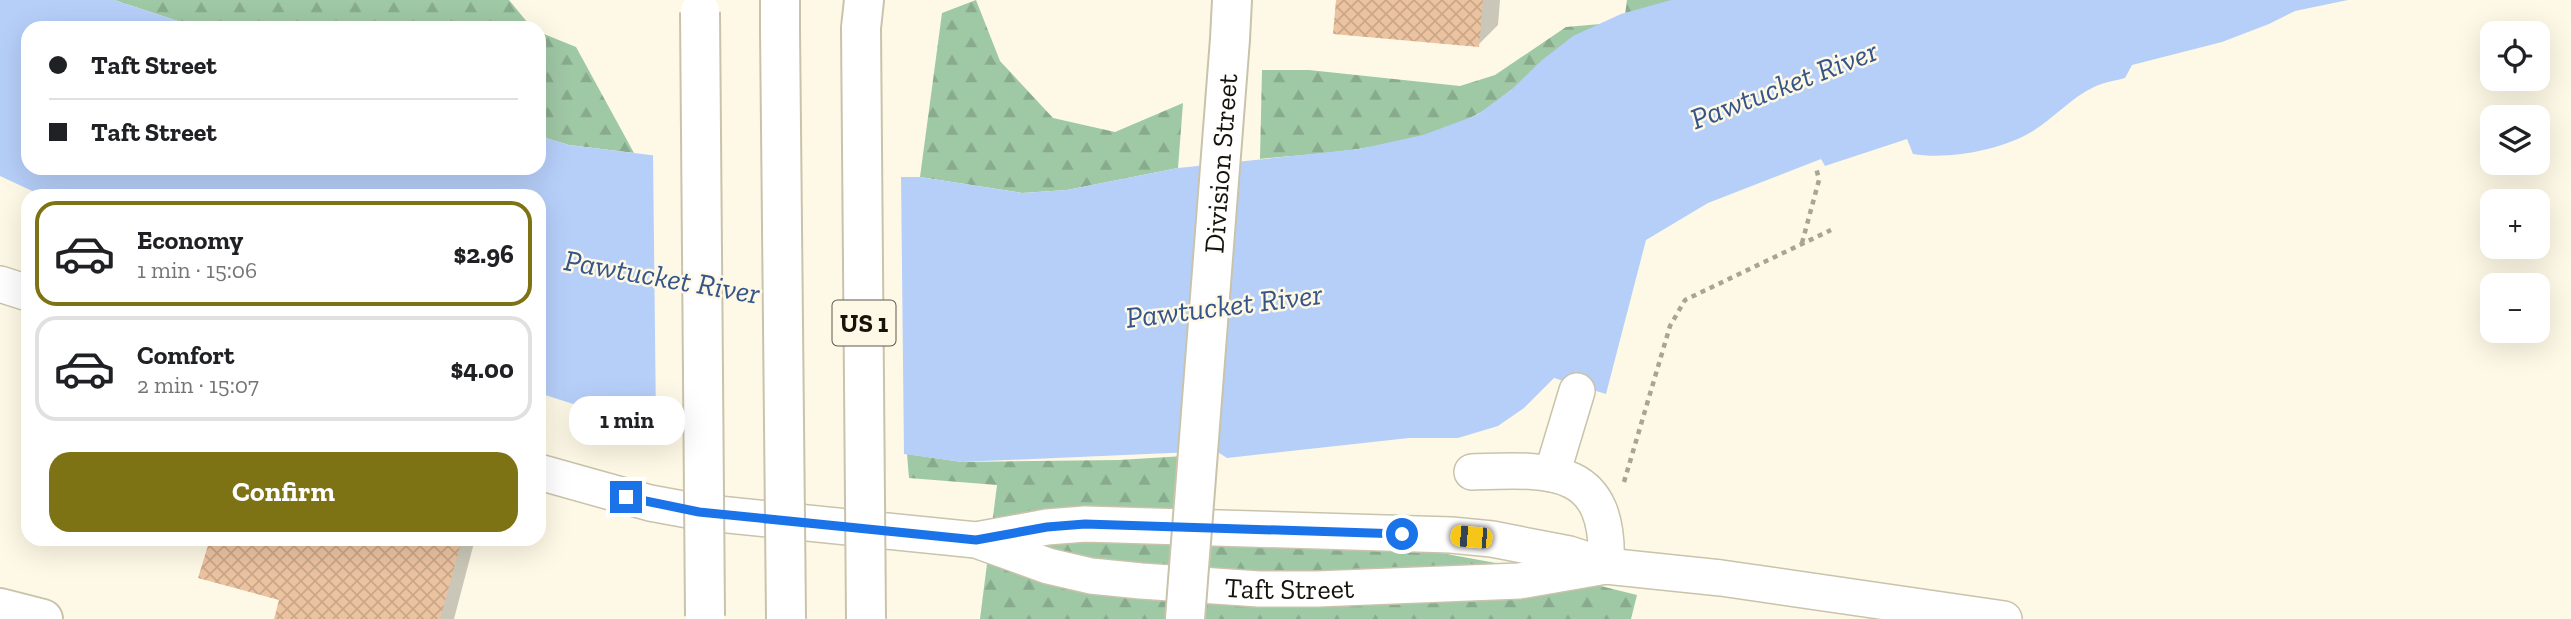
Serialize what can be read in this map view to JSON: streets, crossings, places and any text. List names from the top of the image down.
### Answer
{
  "streets": {
    "main road": ["Division Street", "US 1"],
    "street": ["Taft Street"]
  },
  "water": ["Pawtucket River"],
  "page": {
    "map_buttons": ["+", "−"],
    "banner": ["Taft Street", "Taft Street"],
    "list": [
      {
        "name": "Economy",
        "note": "1 min · 15:06",
        "value": "$2.96"
      },
      {
        "name": "Comfort",
        "note": "2 min · 15:07",
        "value": "$4.00"
      }
    ],
    "bubble": "1 min",
    "buttons": "Confirm"
  }
}
